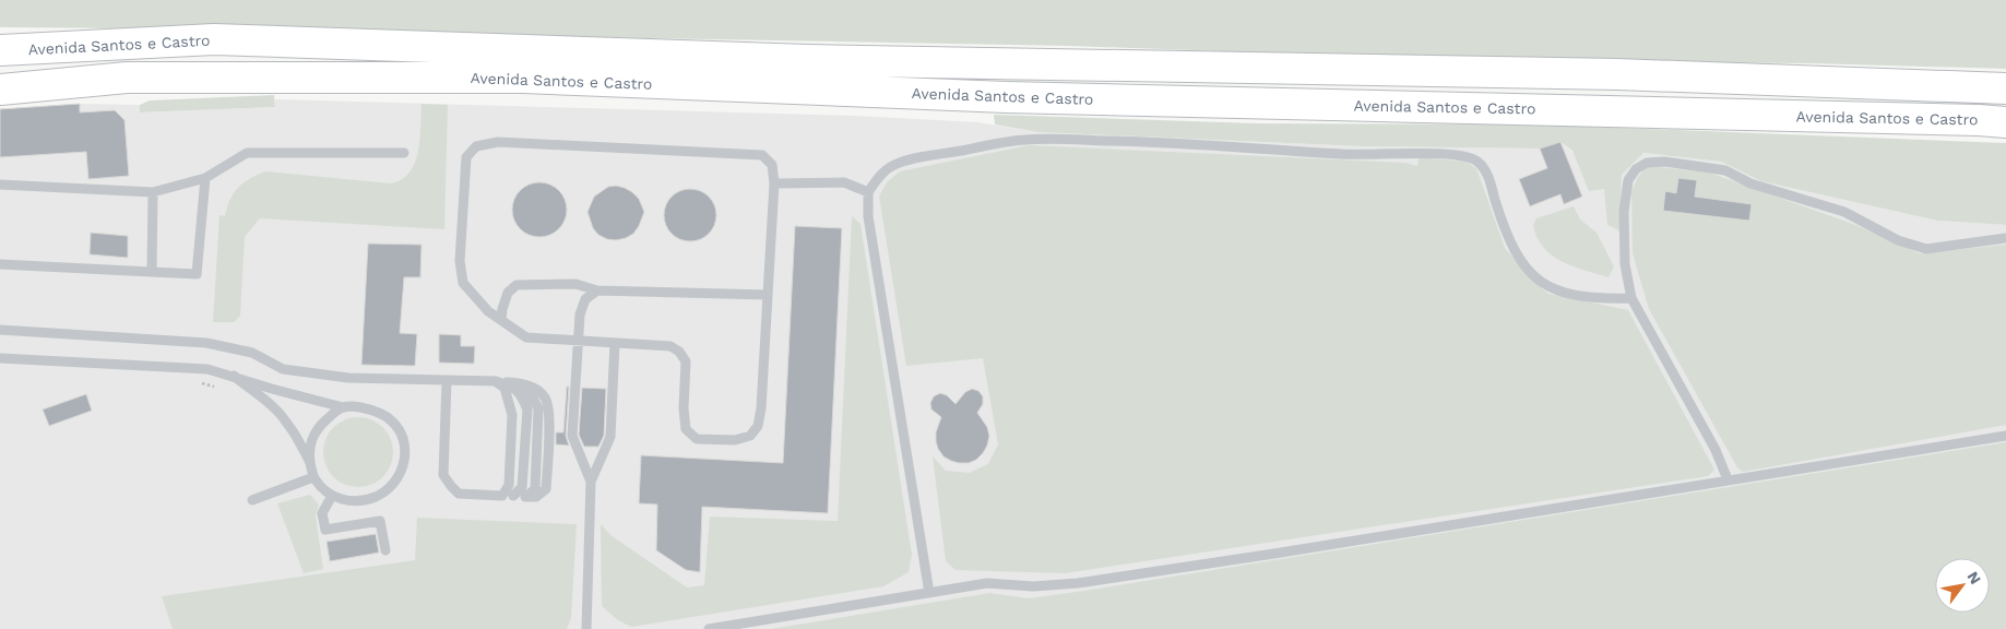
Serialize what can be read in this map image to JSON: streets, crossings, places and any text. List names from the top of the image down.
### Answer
{
  "streets": {
    "main road": ["Avenida Santos e Castro"]
  },
  "north": "top right"
}
